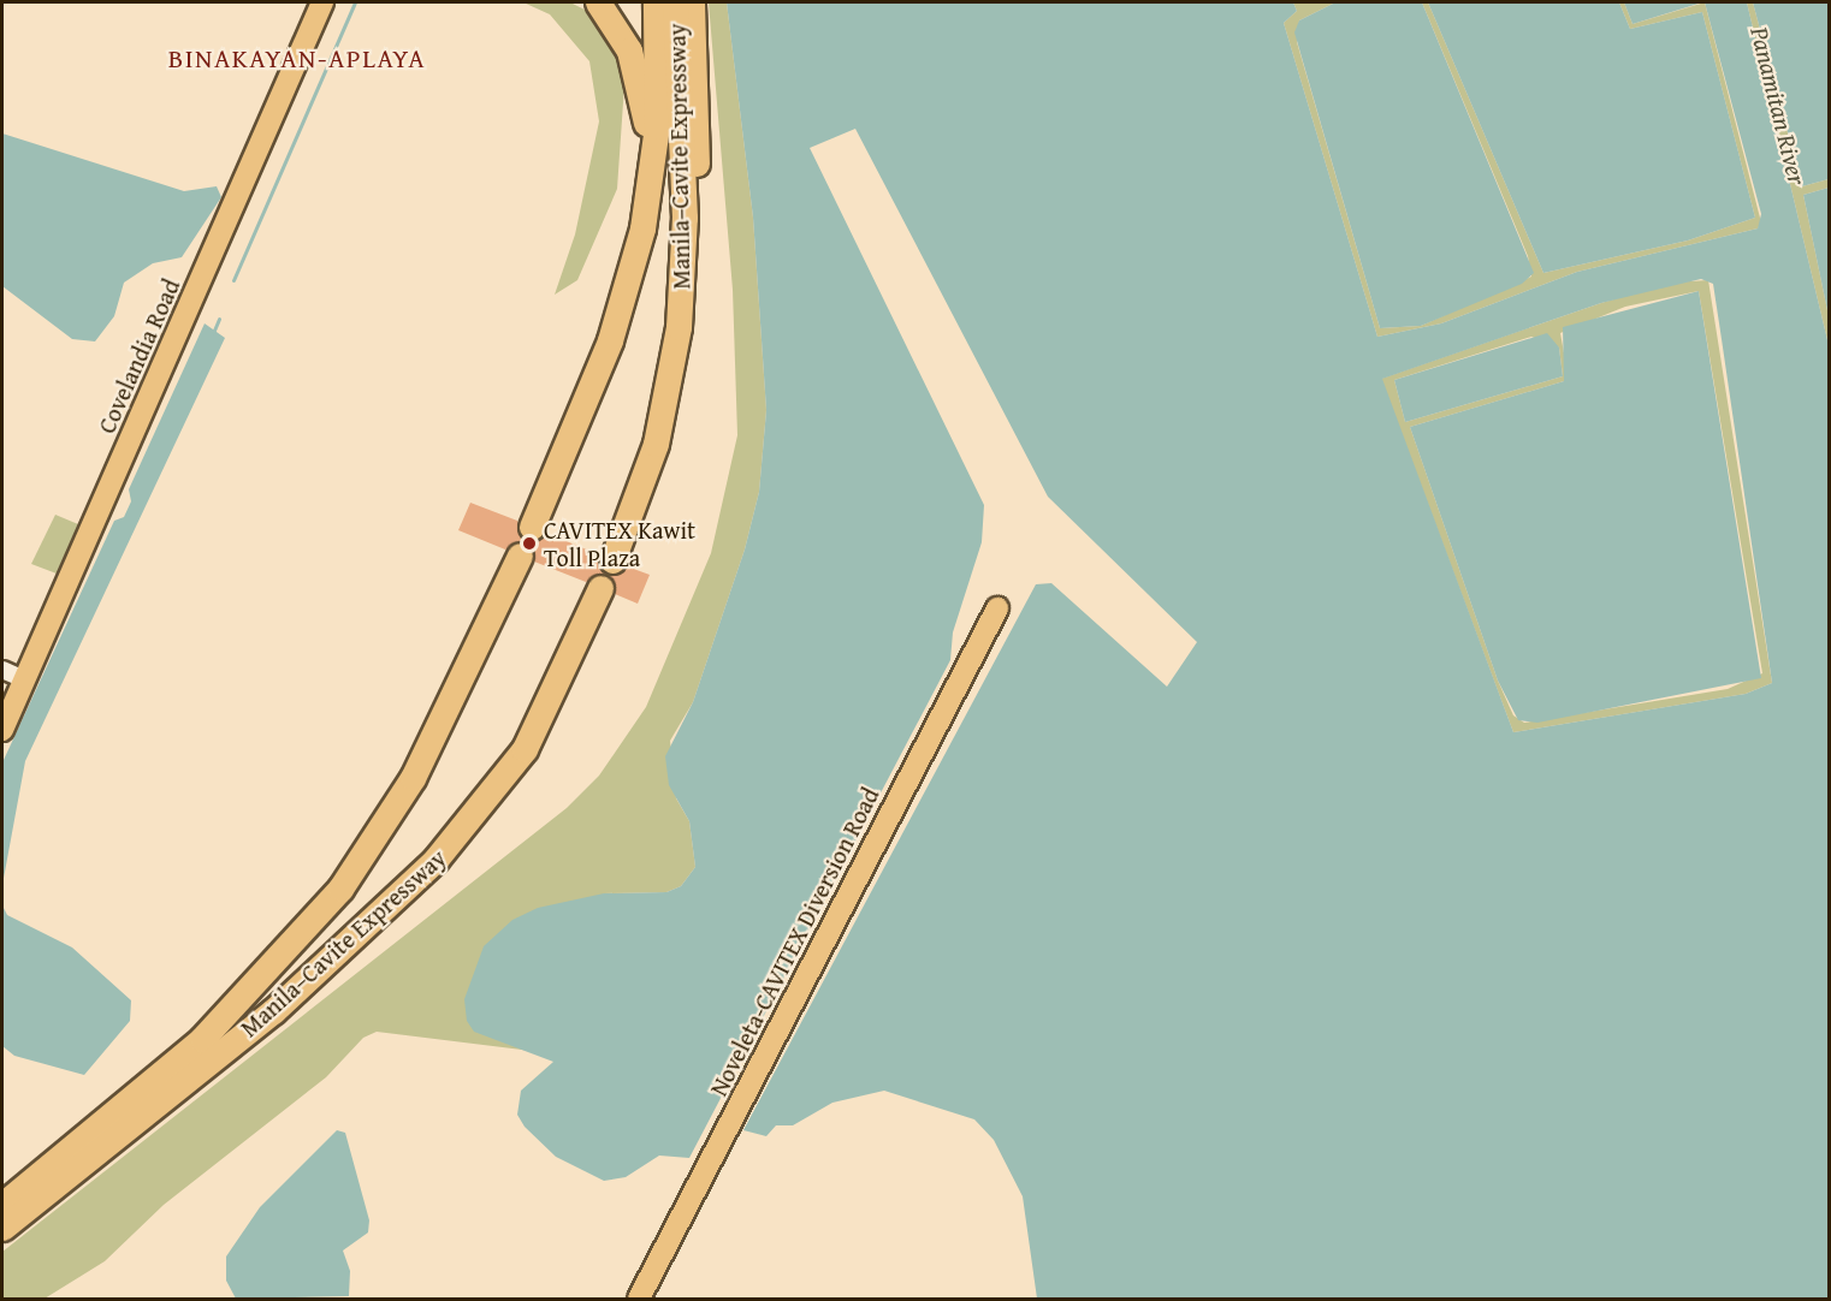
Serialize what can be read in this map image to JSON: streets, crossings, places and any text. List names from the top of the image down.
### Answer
{
  "streets": {
    "highway": ["Manila–Cavite Expressway"],
    "main road": ["Covelandia Road", "Noveleta-CAVITEX Diversion Road"]
  },
  "districts": ["BINAKAYAN-APLAYA"],
  "water": ["Panamitan River"],
  "places": ["CAVITEX Kawit Toll Plaza"]
}
